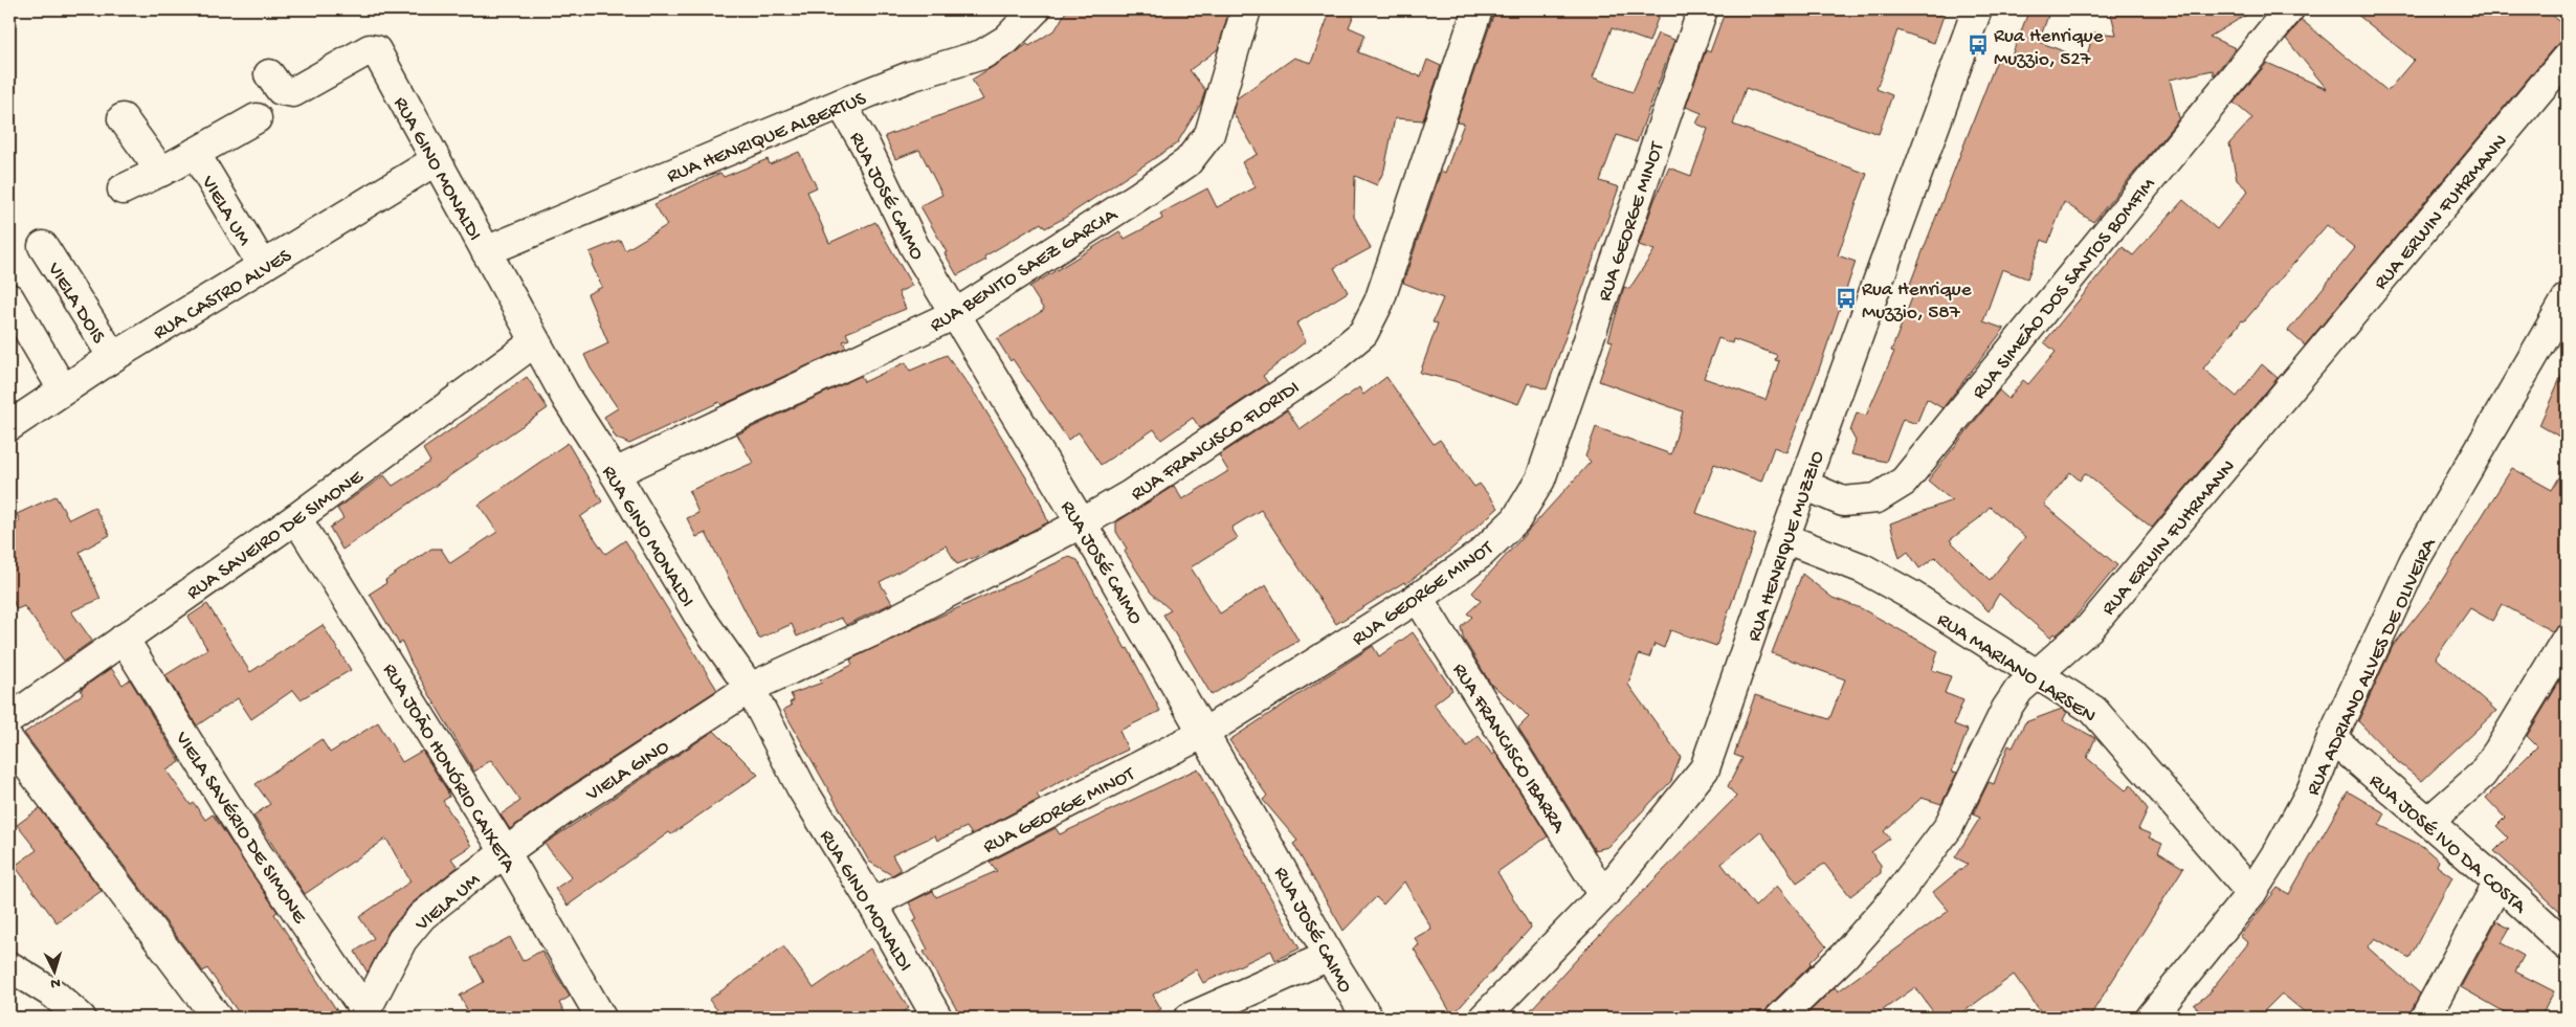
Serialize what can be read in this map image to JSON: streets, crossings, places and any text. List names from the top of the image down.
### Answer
{
  "streets": {
    "street": [
      "RUA HENRIQUE ALBERTUS",
      "RUA GINO MONALDI",
      "RUA JOSÉ CAIMO",
      "VIELA UM",
      "RUA ERWIN FUHRMANN",
      "RUA GEORGE MINOT",
      "RUA BENITO SAEZ GARCIA",
      "RUA SIMEÃO DOS SANTOS BOMFIM",
      "RUA CASTRO ALVES",
      "VIELA DOIS",
      "RUA FRANCISCO FLORIDI",
      "RUA SAVEIRO DE SIMONE",
      "RUA HENRIQUE MUZZIO",
      "RUA MARIANO LARSEN",
      "RUA ADRIANO ALVES DE OLIVEIRA",
      "RUA FRANCISCO IBARRA",
      "RUA JOÃO HONÓRIO CAIXETA",
      "VIELA GINO",
      "VIELA SAVÉRIO DE SIMONE",
      "RUA JOSÉ IVO DA COSTA"
    ]
  },
  "crossings": [
    ["RUA HENRIQUE ALBERTUS", "RUA GINO MONALDI"],
    ["RUA HENRIQUE ALBERTUS", "RUA JOSÉ CAIMO"],
    ["RUA GINO MONALDI", "RUA GEORGE MINOT"],
    ["RUA GINO MONALDI", "RUA BENITO SAEZ GARCIA"],
    ["RUA GINO MONALDI", "RUA CASTRO ALVES"],
    ["RUA GINO MONALDI", "RUA FRANCISCO FLORIDI"],
    ["RUA GINO MONALDI", "RUA SAVEIRO DE SIMONE"],
    ["RUA GINO MONALDI", "VIELA GINO"],
    ["RUA JOSÉ CAIMO", "RUA GEORGE MINOT"],
    ["RUA JOSÉ CAIMO", "RUA BENITO SAEZ GARCIA"],
    ["RUA JOSÉ CAIMO", "RUA FRANCISCO FLORIDI"],
    ["VIELA UM", "RUA CASTRO ALVES"],
    ["VIELA UM", "RUA JOÃO HONÓRIO CAIXETA"],
    ["VIELA UM", "VIELA GINO"],
    ["VIELA UM", "VIELA SAVÉRIO DE SIMONE"],
    ["RUA ERWIN FUHRMANN", "RUA MARIANO LARSEN"],
    ["RUA GEORGE MINOT", "RUA FRANCISCO IBARRA"],
    ["RUA SIMEÃO DOS SANTOS BOMFIM", "RUA HENRIQUE MUZZIO"],
    ["RUA CASTRO ALVES", "VIELA DOIS"],
    ["RUA FRANCISCO FLORIDI", "VIELA GINO"],
    ["RUA SAVEIRO DE SIMONE", "RUA JOÃO HONÓRIO CAIXETA"],
    ["RUA SAVEIRO DE SIMONE", "VIELA SAVÉRIO DE SIMONE"],
    ["RUA HENRIQUE MUZZIO", "RUA MARIANO LARSEN"],
    ["RUA HENRIQUE MUZZIO", "RUA FRANCISCO IBARRA"],
    ["RUA MARIANO LARSEN", "RUA ADRIANO ALVES DE OLIVEIRA"],
    ["RUA ADRIANO ALVES DE OLIVEIRA", "RUA JOSÉ IVO DA COSTA"],
    ["RUA JOÃO HONÓRIO CAIXETA", "VIELA GINO"]
  ],
  "places": {
    "bus stop": ["Rua Henrique Muzzio, 527", "Rua Henrique Muzzio, 587"]
  },
  "north": "bottom"
}
